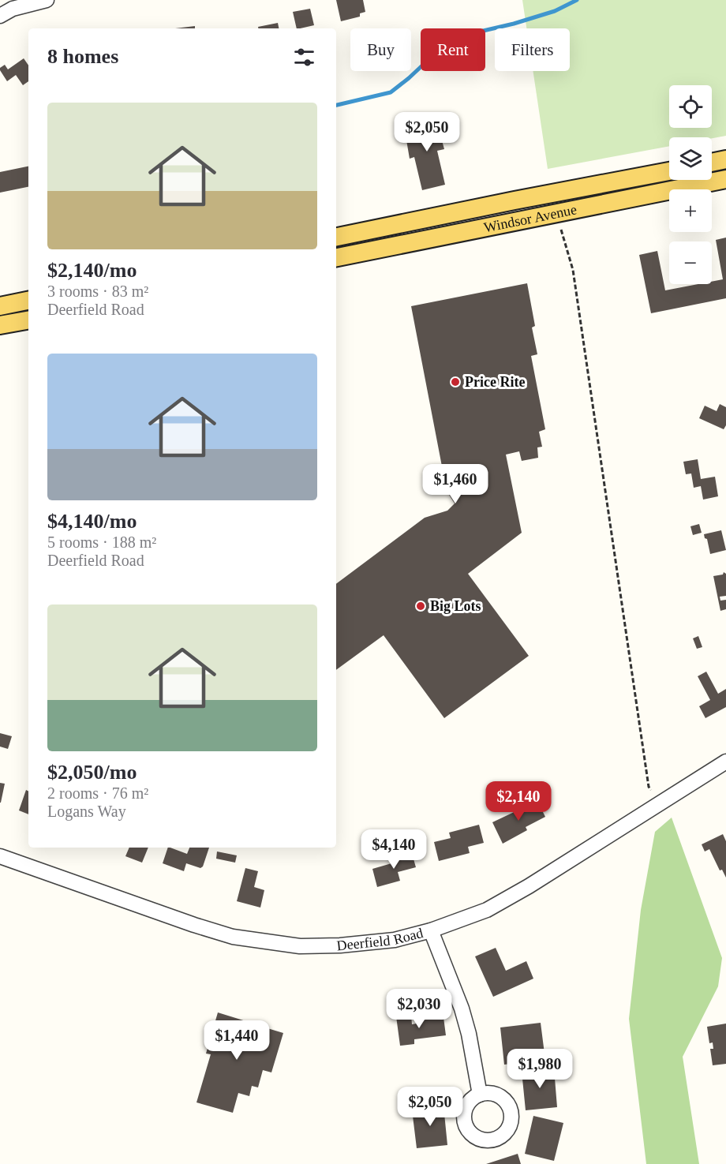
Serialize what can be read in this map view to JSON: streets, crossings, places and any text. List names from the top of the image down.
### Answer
{
  "streets": {
    "main road": ["Windsor Avenue"],
    "street": ["Deerfield Road"]
  },
  "places": ["Price Rite", "Big Lots"],
  "page": {
    "chip": ["Buy", "Rent", "Filters"],
    "heading": "8 homes",
    "map_buttons": ["+", "−"],
    "list": [
      {
        "name": "$2,140/mo",
        "note": "3 rooms · 83 m² · Deerfield Road"
      },
      {
        "name": "$4,140/mo",
        "note": "5 rooms · 188 m² · Deerfield Road"
      },
      {
        "name": "$2,050/mo",
        "note": "2 rooms · 76 m² · Logans Way"
      }
    ],
    "price": [
      "$2,050",
      "$1,460",
      "$2,140",
      "$4,140",
      "$2,030",
      "$1,440",
      "$1,980",
      "$2,050"
    ]
  }
}
